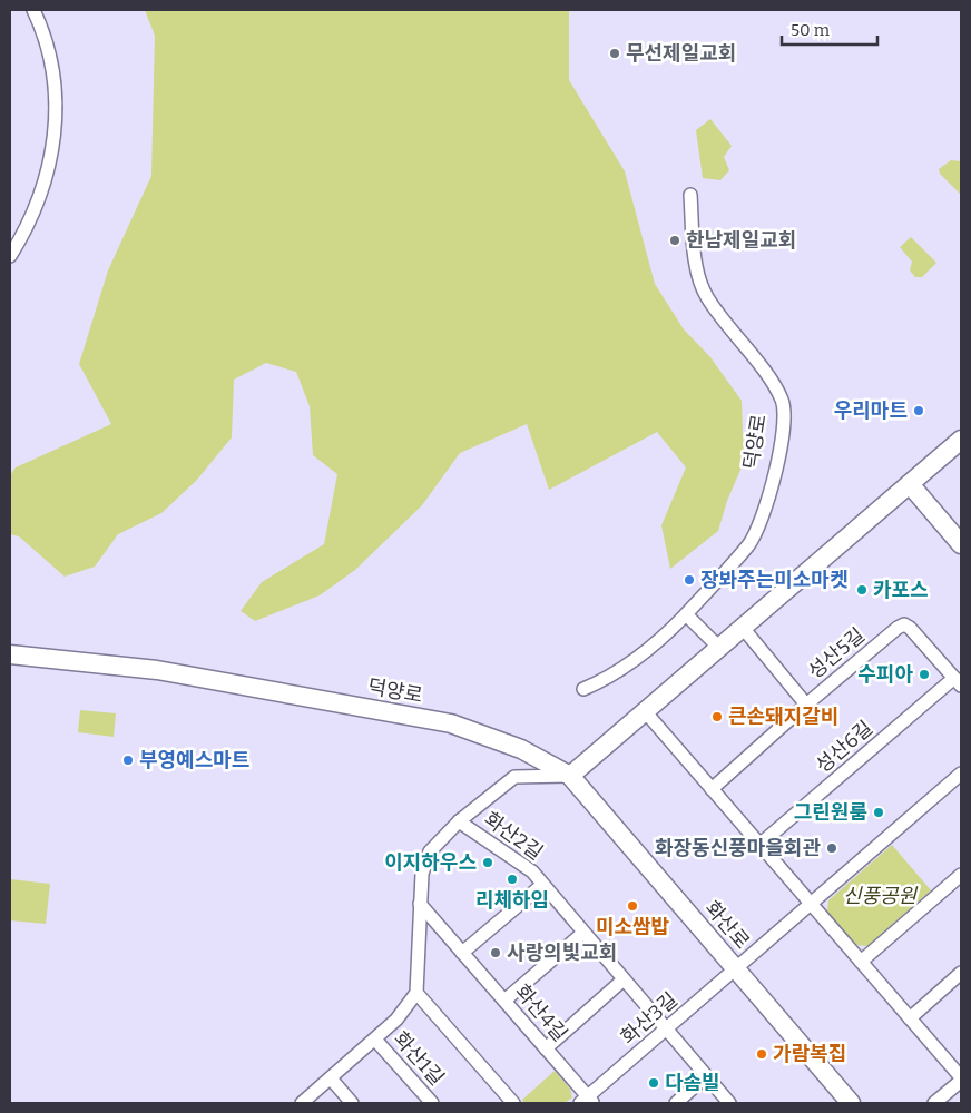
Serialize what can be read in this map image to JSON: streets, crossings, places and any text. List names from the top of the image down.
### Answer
{
  "streets": {
    "street": [
      "덕양로",
      "성산5길",
      "성산6길",
      "화산2길",
      "화산로",
      "화산4길",
      "화산3길",
      "화산1길"
    ]
  },
  "crossings": [
    ["덕양로", "화산로"],
    ["성산5길", "성산6길"],
    ["화산2길", "화산4길"],
    ["화산2길", "화산3길"],
    ["화산로", "화산3길"],
    ["화산4길", "화산3길"]
  ],
  "parks": ["신풍공원"],
  "places": [
    "무선제일교회",
    "한남제일교회",
    "우리마트",
    "장봐주는미소마켓",
    "카포스",
    "수피아",
    "큰손돼지갈비",
    "부영예스마트",
    "그린원룸",
    "화장동신풍마을회관",
    "이지하우스",
    "리체하임",
    "미소쌈밥",
    "사랑의빛교회",
    "가람복집",
    "다솜빌"
  ],
  "scale_bar": "50 m"
}
